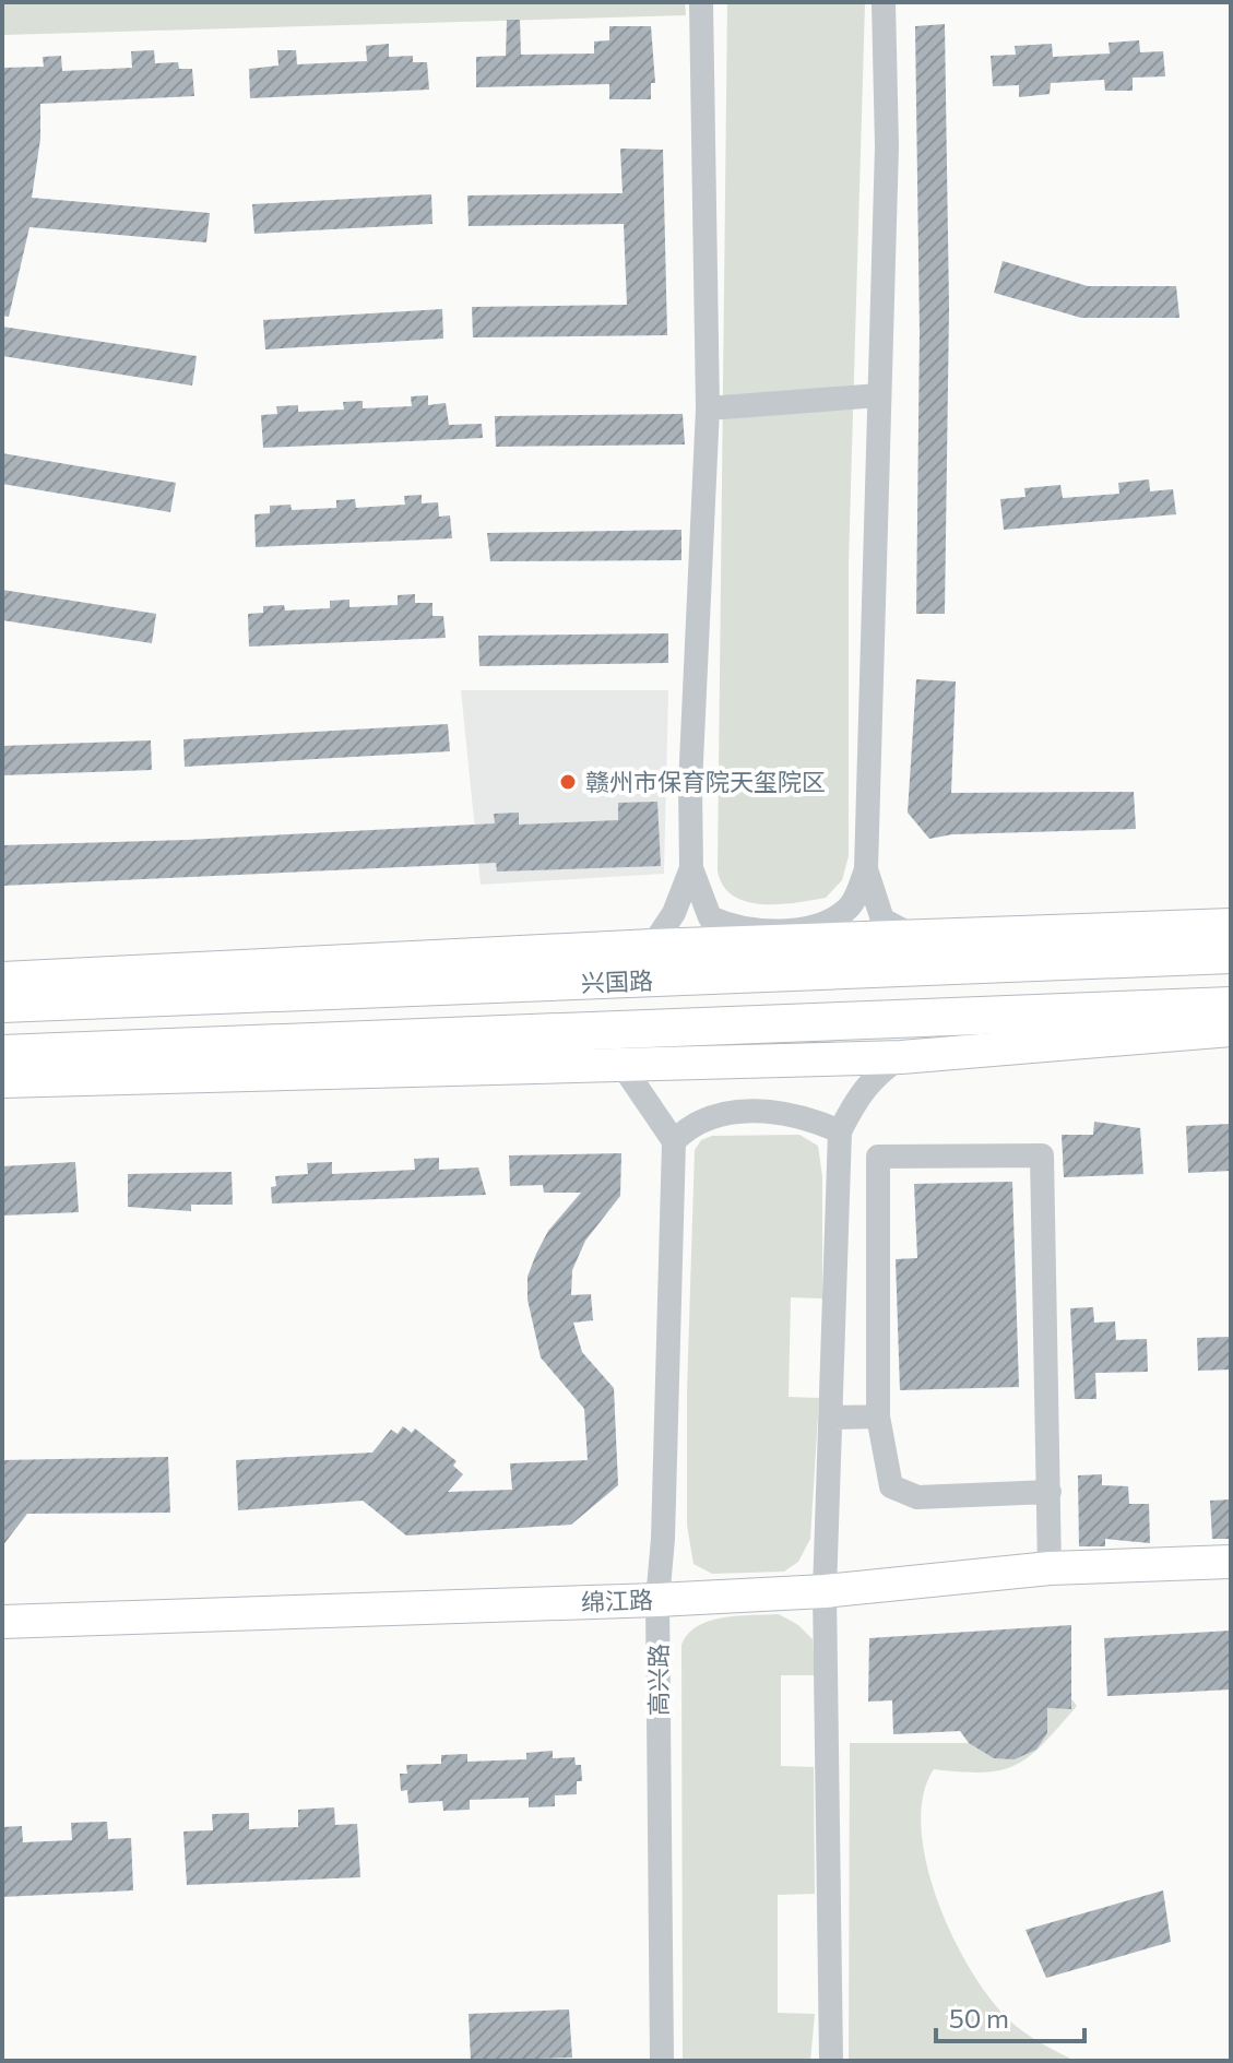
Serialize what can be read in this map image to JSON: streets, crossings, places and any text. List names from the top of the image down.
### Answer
{
  "streets": {
    "main road": ["兴国路"],
    "street": ["绵江路", "高兴路"]
  },
  "crossings": [
    ["绵江路", "高兴路"]
  ],
  "places": ["赣州市保育院天玺院区"],
  "scale_bar": "50 m"
}
